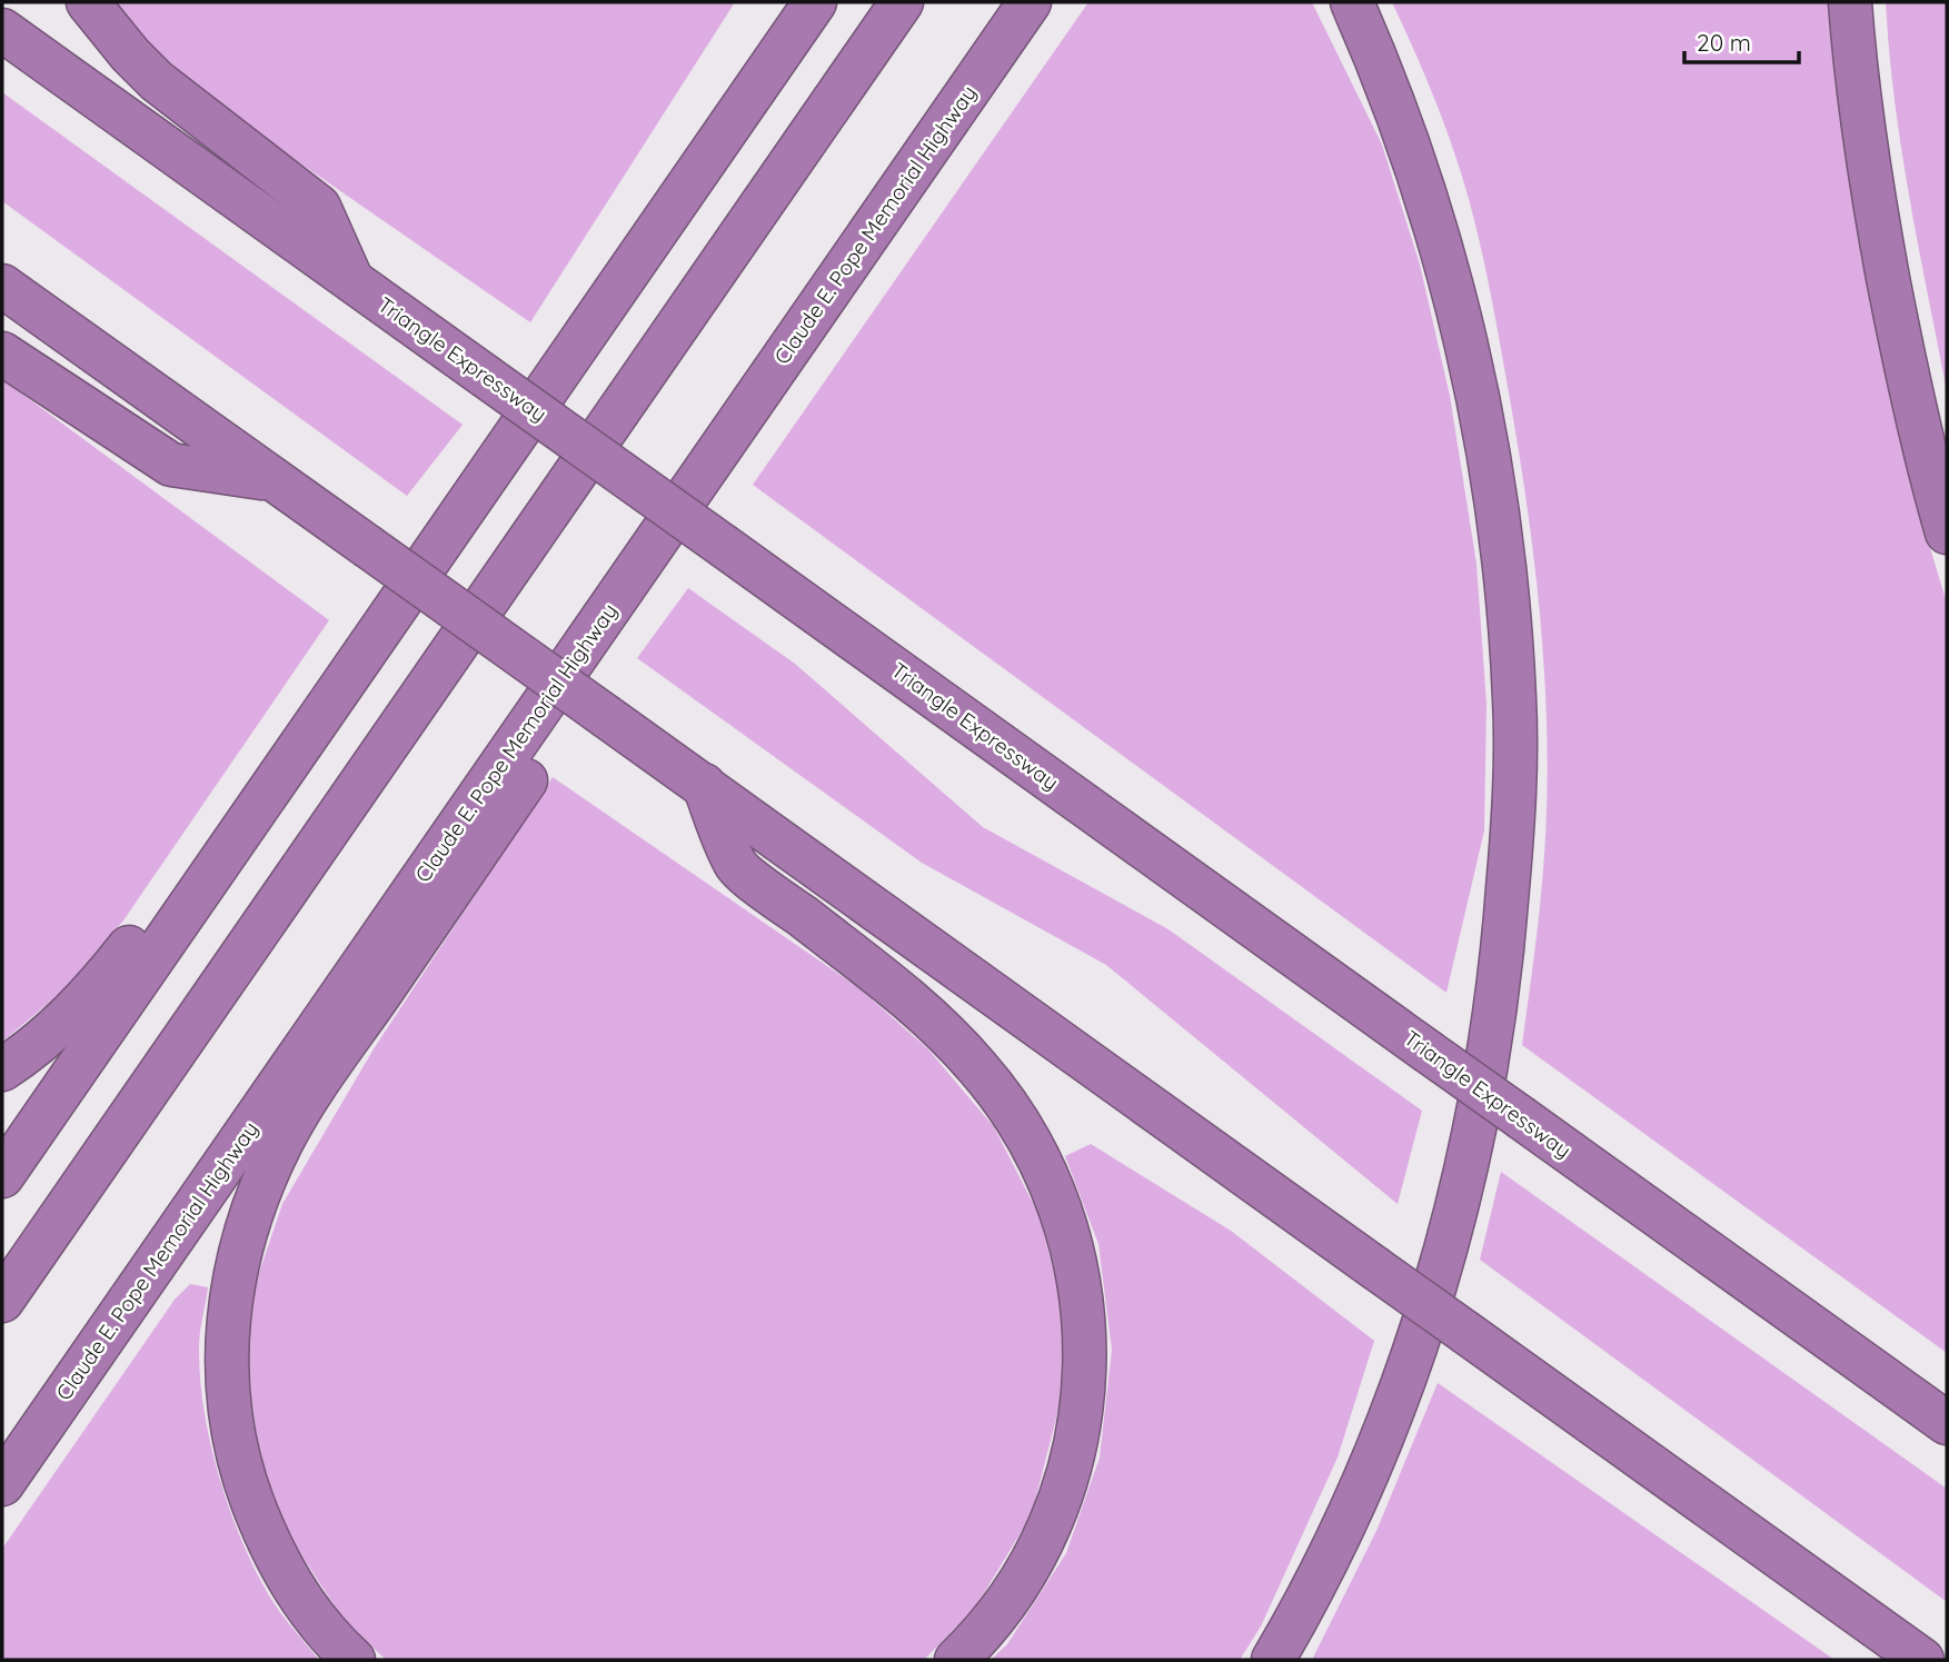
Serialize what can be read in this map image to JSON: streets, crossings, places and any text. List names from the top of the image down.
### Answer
{
  "streets": {
    "highway": ["Claude E. Pope Memorial Highway", "Triangle Expressway"]
  },
  "scale_bar": "20 m"
}
